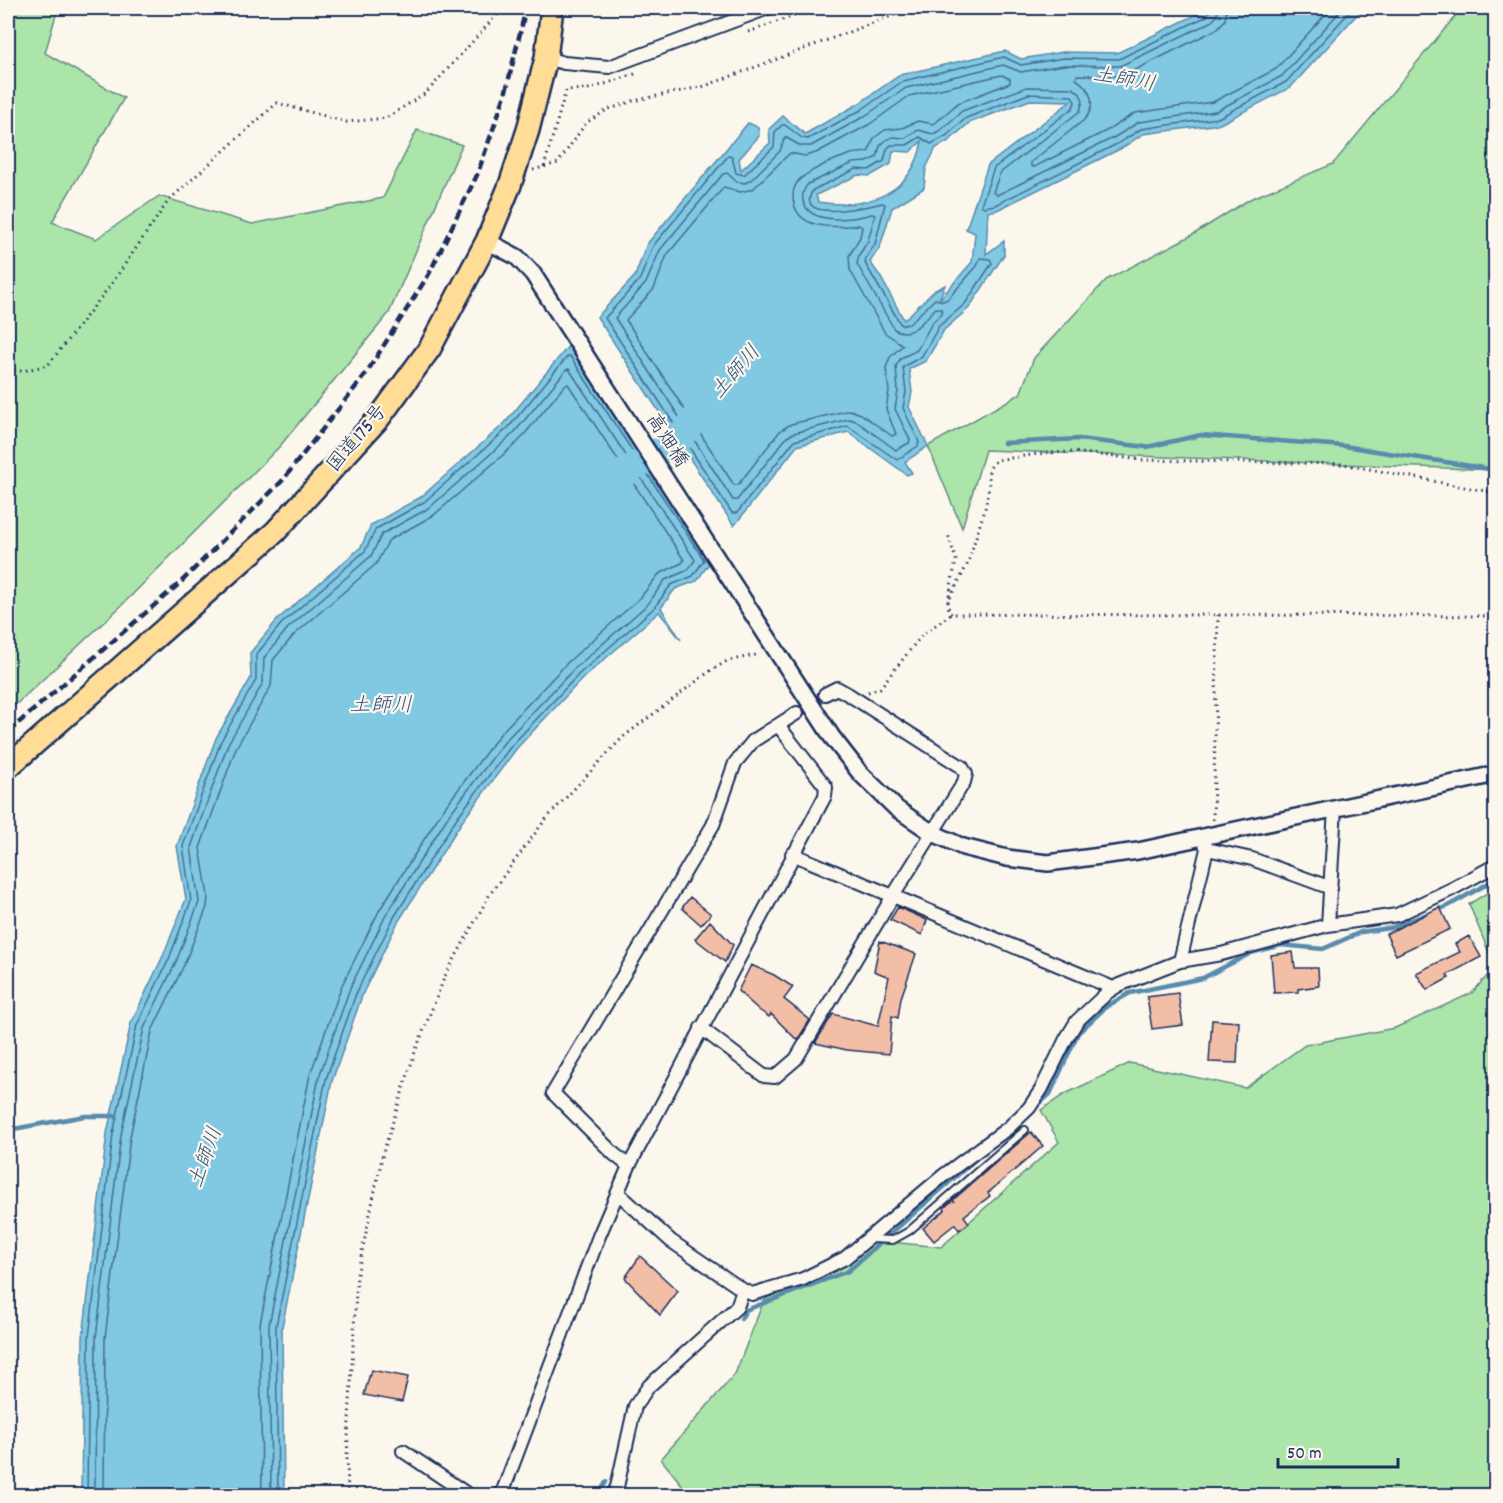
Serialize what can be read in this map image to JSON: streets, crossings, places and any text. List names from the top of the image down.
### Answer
{
  "streets": {
    "highway": ["国道175号"],
    "street": ["高畑橋"]
  },
  "crossings": [
    ["国道175号", "高畑橋"]
  ],
  "water": ["土師川"],
  "scale_bar": "50 m"
}
